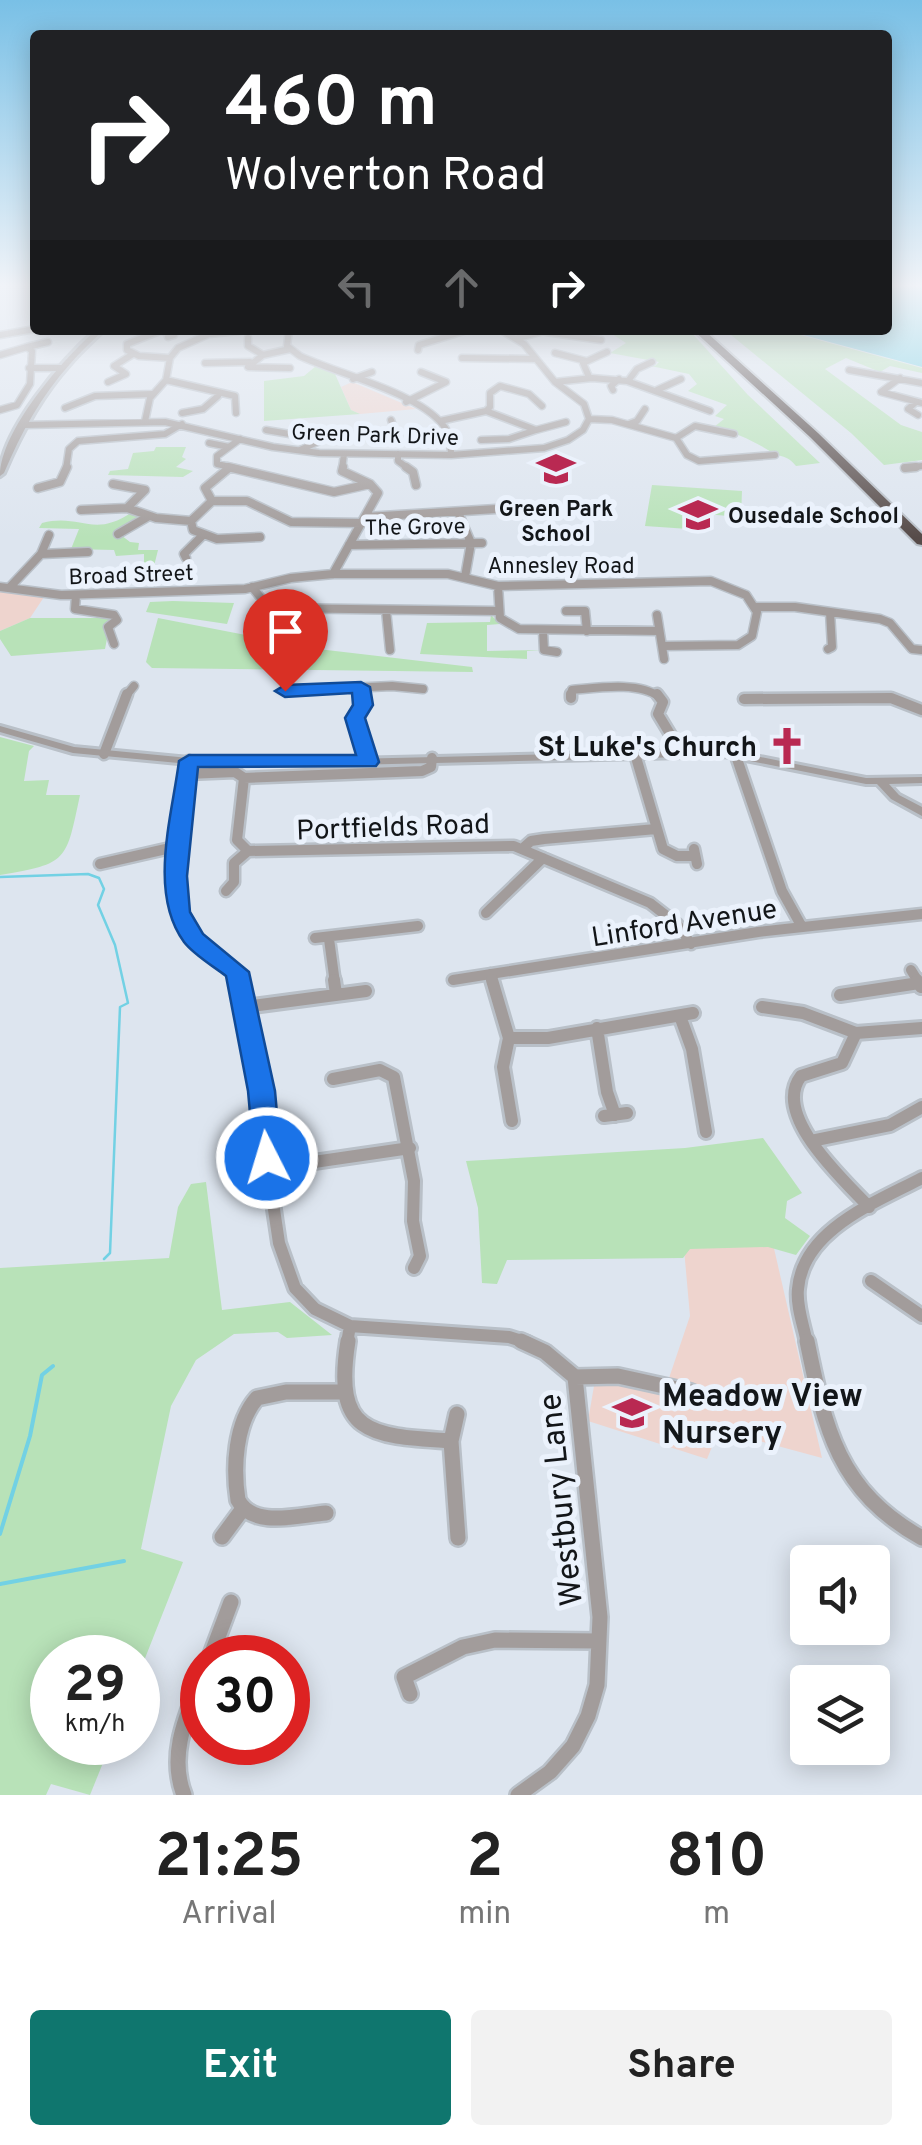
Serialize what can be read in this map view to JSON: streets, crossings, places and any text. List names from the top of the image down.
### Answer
{
  "streets": {
    "street": [
      "Green Park Drive",
      "The Grove",
      "Annesley Road",
      "Broad Street",
      "Portfields Road",
      "Linford Avenue",
      "Westbury Lane"
    ]
  },
  "crossings": [
    ["Annesley Road", "Broad Street"],
    ["Portfields Road", "Linford Avenue"]
  ],
  "places": {
    "school or university": ["Green Park School", "Ousedale School", "Meadow View Nursery"],
    "church": ["St Luke's Church"]
  },
  "page": {
    "turn": ["460 m", "Wolverton Road"],
    "speed": "29 km/h",
    "limit": "30",
    "eta": [
      "21:25",
      "Arrival",
      "2",
      "min",
      "810",
      "m"
    ],
    "buttons": ["Exit", "Share"]
  }
}
